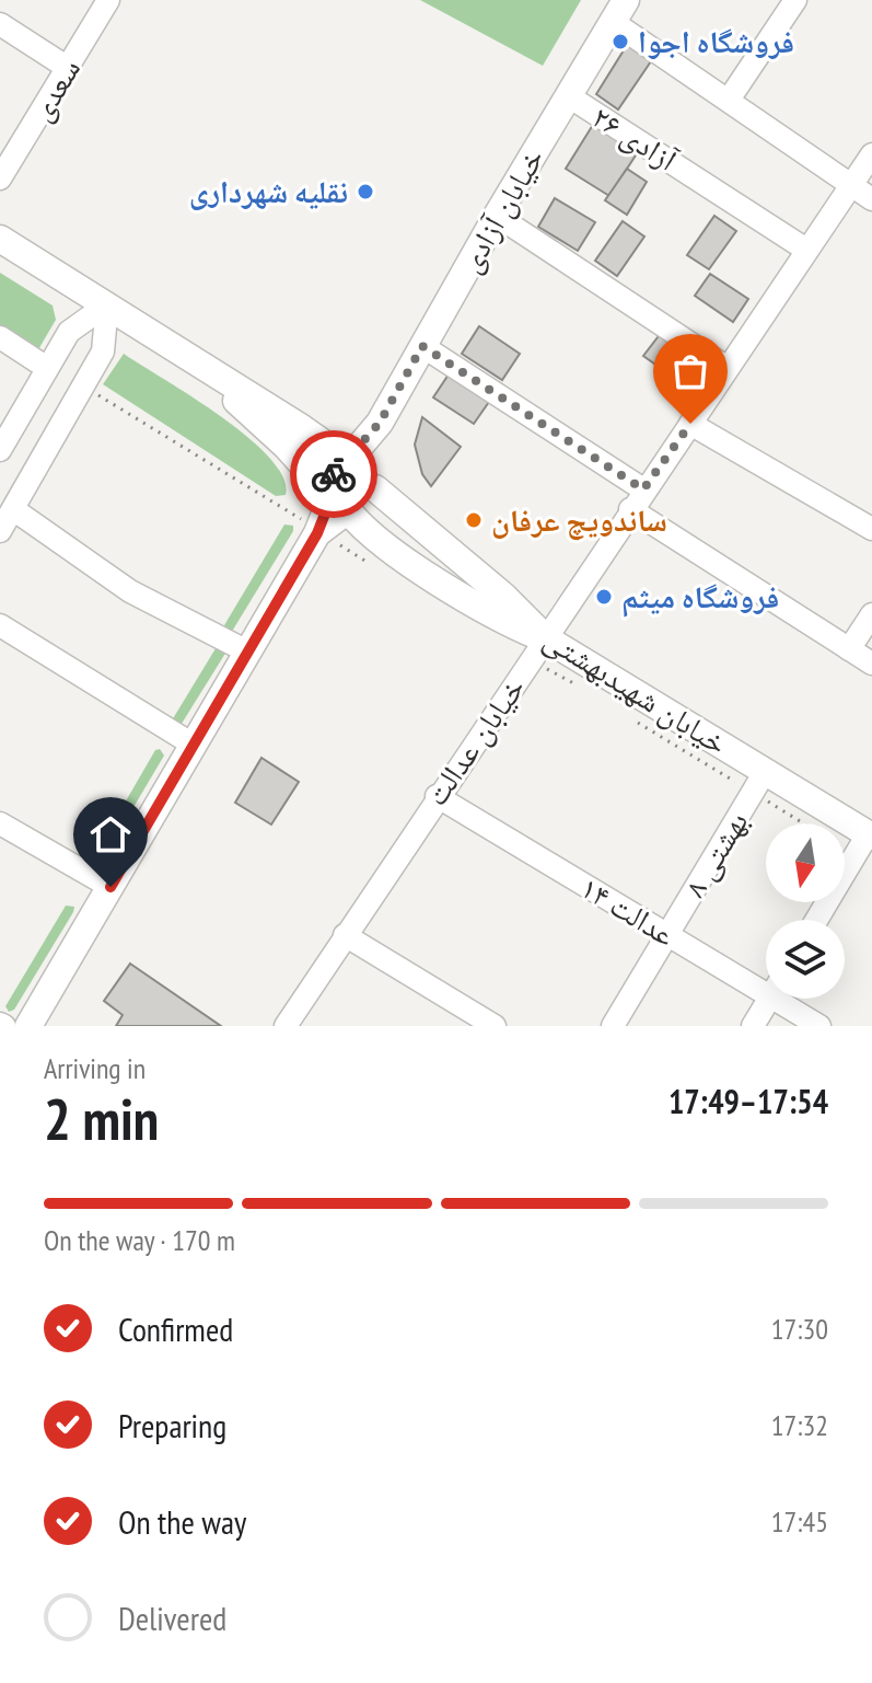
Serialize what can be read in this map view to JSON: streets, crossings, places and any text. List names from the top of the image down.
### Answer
{
  "streets": {
    "main road": ["خیابان آزادی", "خیابان شهیدبهشتی"],
    "street": [
      "سعدی",
      "آزادی ۲۶",
      "خیابان عدالت",
      "بهشتی ۸",
      "عدالت ۱۴"
    ]
  },
  "crossings": [
    ["آزادی ۲۶", "خیابان آزادی"],
    ["آزادی ۲۶", "خیابان عدالت"],
    ["خیابان شهیدبهشتی", "خیابان عدالت"],
    ["خیابان شهیدبهشتی", "بهشتی ۸"],
    ["خیابان عدالت", "عدالت ۱۴"],
    ["بهشتی ۸", "عدالت ۱۴"]
  ],
  "places": [
    "فروشگاه اجوا",
    "نقلیه شهرداری",
    "ساندویچ عرفان",
    "فروشگاه میثم"
  ],
  "north": "bottom",
  "page": {
    "heading": ["2 min", "Arriving in", "17:49–17:54"],
    "bar": "On the way · 170 m",
    "list": [
      ["Confirmed", "17:30"],
      ["Preparing", "17:32"],
      ["On the way", "17:45"],
      "Delivered"
    ]
  }
}
